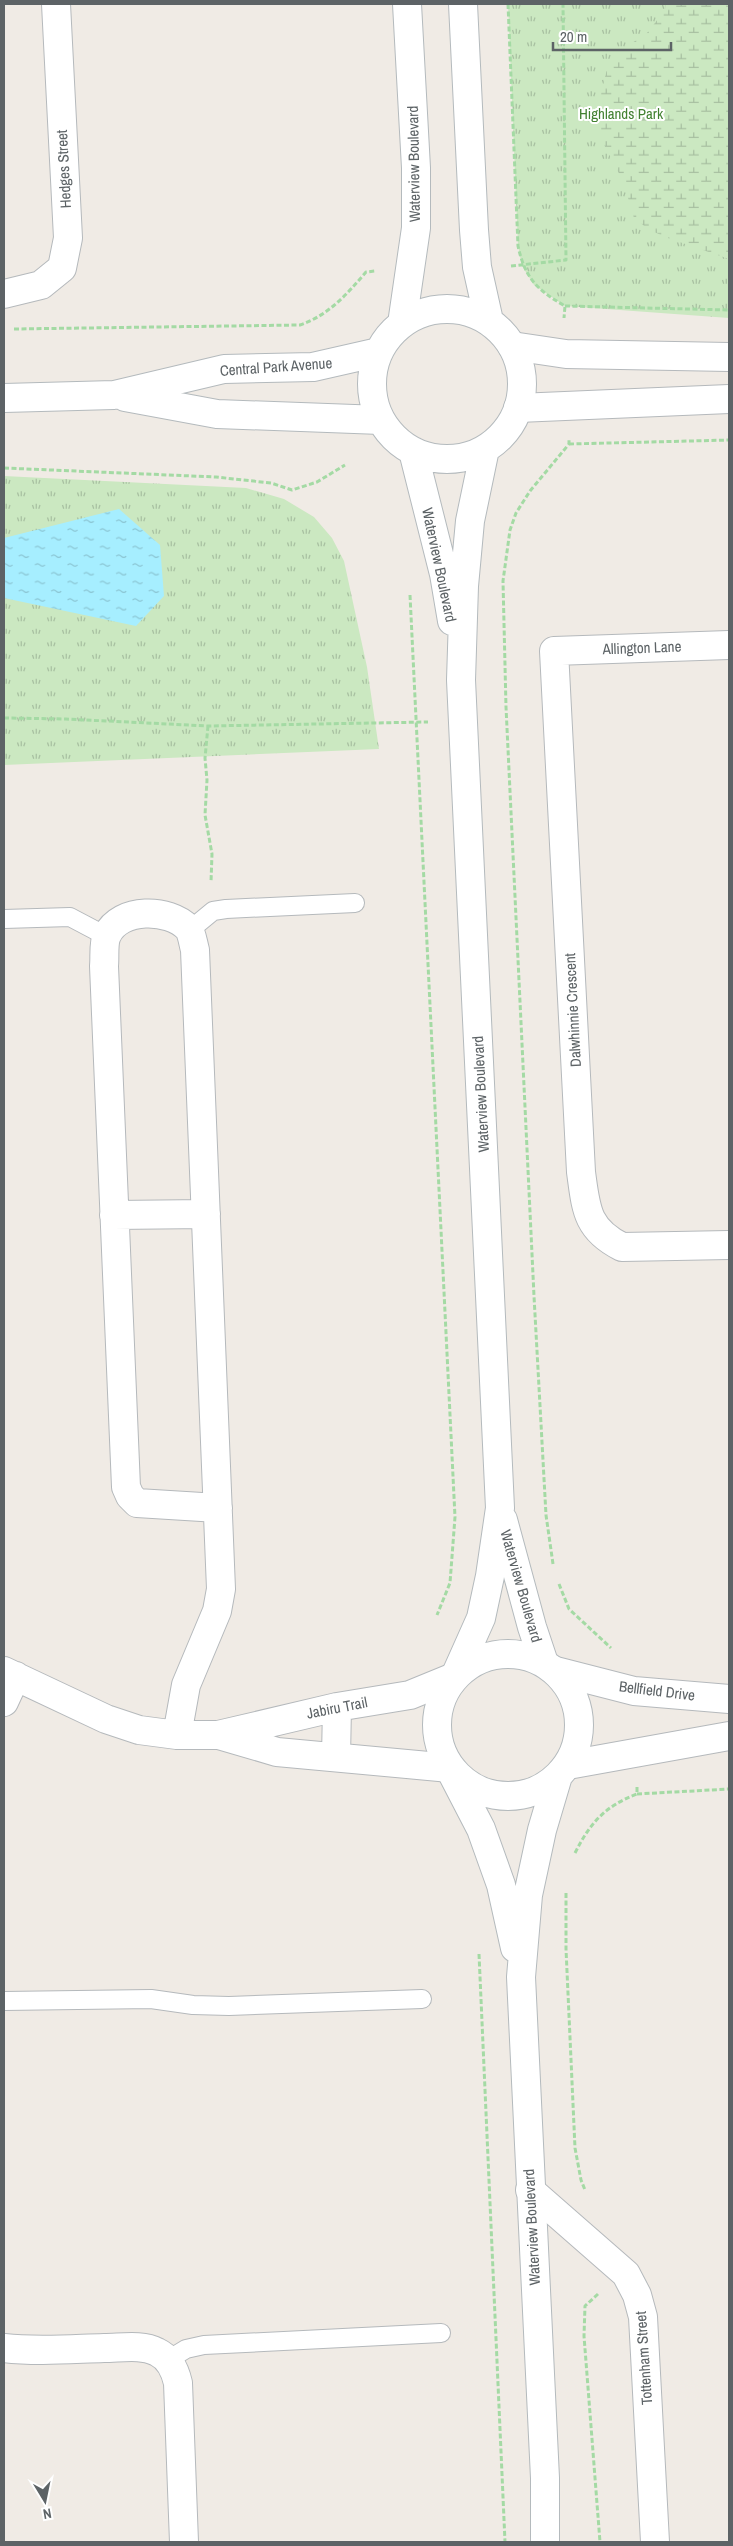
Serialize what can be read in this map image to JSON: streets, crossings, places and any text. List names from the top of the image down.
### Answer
{
  "streets": {
    "street": [
      "Waterview Boulevard",
      "Hedges Street",
      "Central Park Avenue",
      "Allington Lane",
      "Dalwhinnie Crescent",
      "Bellfield Drive",
      "Jabiru Trail",
      "Tottenham Street"
    ]
  },
  "crossings": [
    ["Waterview Boulevard", "Central Park Avenue"],
    ["Waterview Boulevard", "Bellfield Drive"],
    ["Waterview Boulevard", "Jabiru Trail"],
    ["Waterview Boulevard", "Tottenham Street"],
    ["Allington Lane", "Dalwhinnie Crescent"],
    ["Bellfield Drive", "Jabiru Trail"]
  ],
  "parks": ["Highlands Park"],
  "scale_bar": "20 m",
  "north": "bottom"
}
